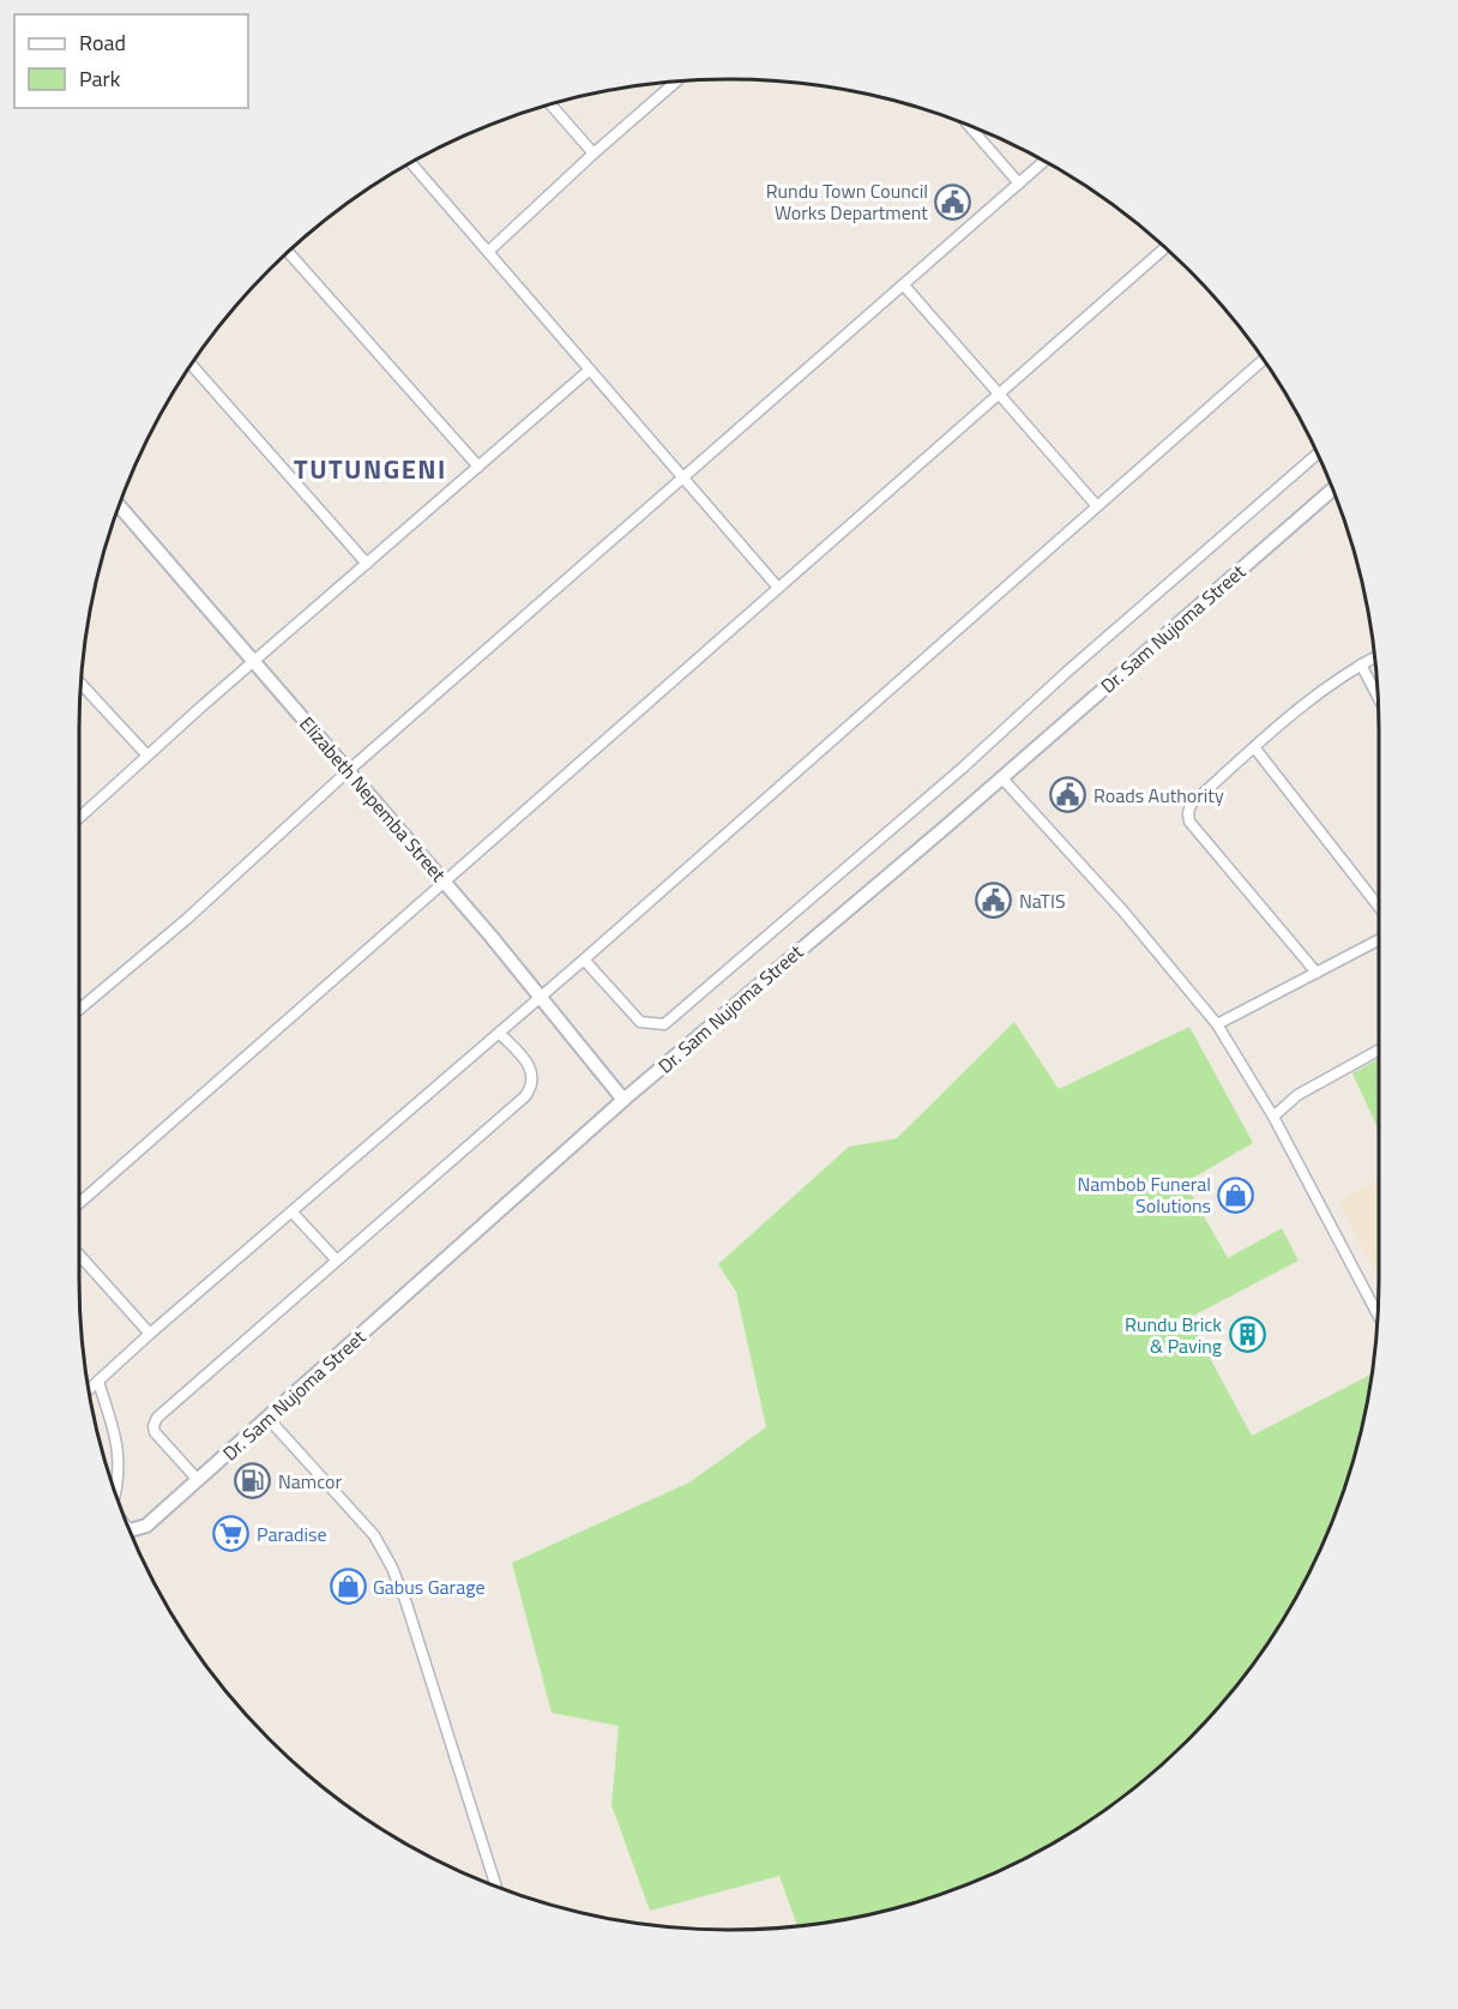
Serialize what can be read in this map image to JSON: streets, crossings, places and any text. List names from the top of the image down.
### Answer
{
  "streets": {
    "street": ["Dr. Sam Nujoma Street", "Elizabeth Nepemba Street"]
  },
  "crossings": [
    ["Dr. Sam Nujoma Street", "Elizabeth Nepemba Street"]
  ],
  "districts": ["TUTUNGENI"],
  "places": {
    "public building": ["Rundu Town Council Works Department", "Roads Authority", "NaTIS"],
    "shop": ["Nambob Funeral Solutions", "Gabus Garage"],
    "building": ["Rundu Brick & Paving"],
    "fuel station": ["Namcor"],
    "supermarket": ["Paradise"]
  },
  "legend": ["Road", "Park"]
}
